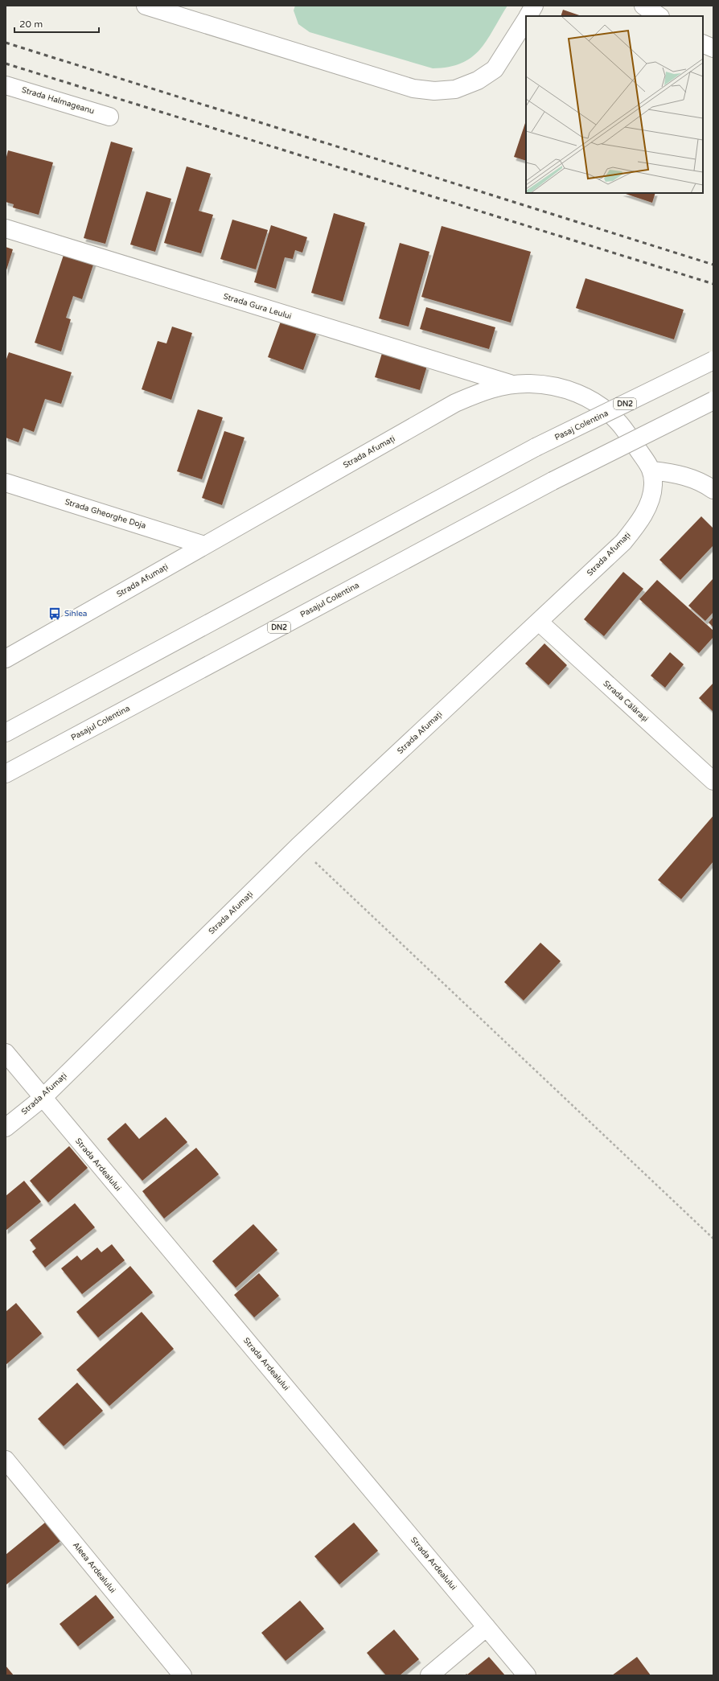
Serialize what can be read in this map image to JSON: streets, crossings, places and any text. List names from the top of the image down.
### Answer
{
  "streets": {
    "main road": [
      "Strada Halmageanu",
      "Strada Gura Leului",
      "DN2",
      "Pasaj Colentina",
      "Strada Afumați",
      "Strada Gheorghe Doja",
      "Pasajul Colentina",
      "Strada Călărași",
      "Strada Ardealului",
      "Aleea Ardealului"
    ]
  },
  "crossings": [
    ["Strada Gura Leului", "Strada Afumați"],
    ["Strada Afumați", "Strada Gheorghe Doja"],
    ["Strada Afumați", "Strada Călărași"],
    ["Strada Afumați", "Strada Ardealului"]
  ],
  "places": {
    "bus stop": ["Sihlea"]
  },
  "scale_bar": "20 m"
}
